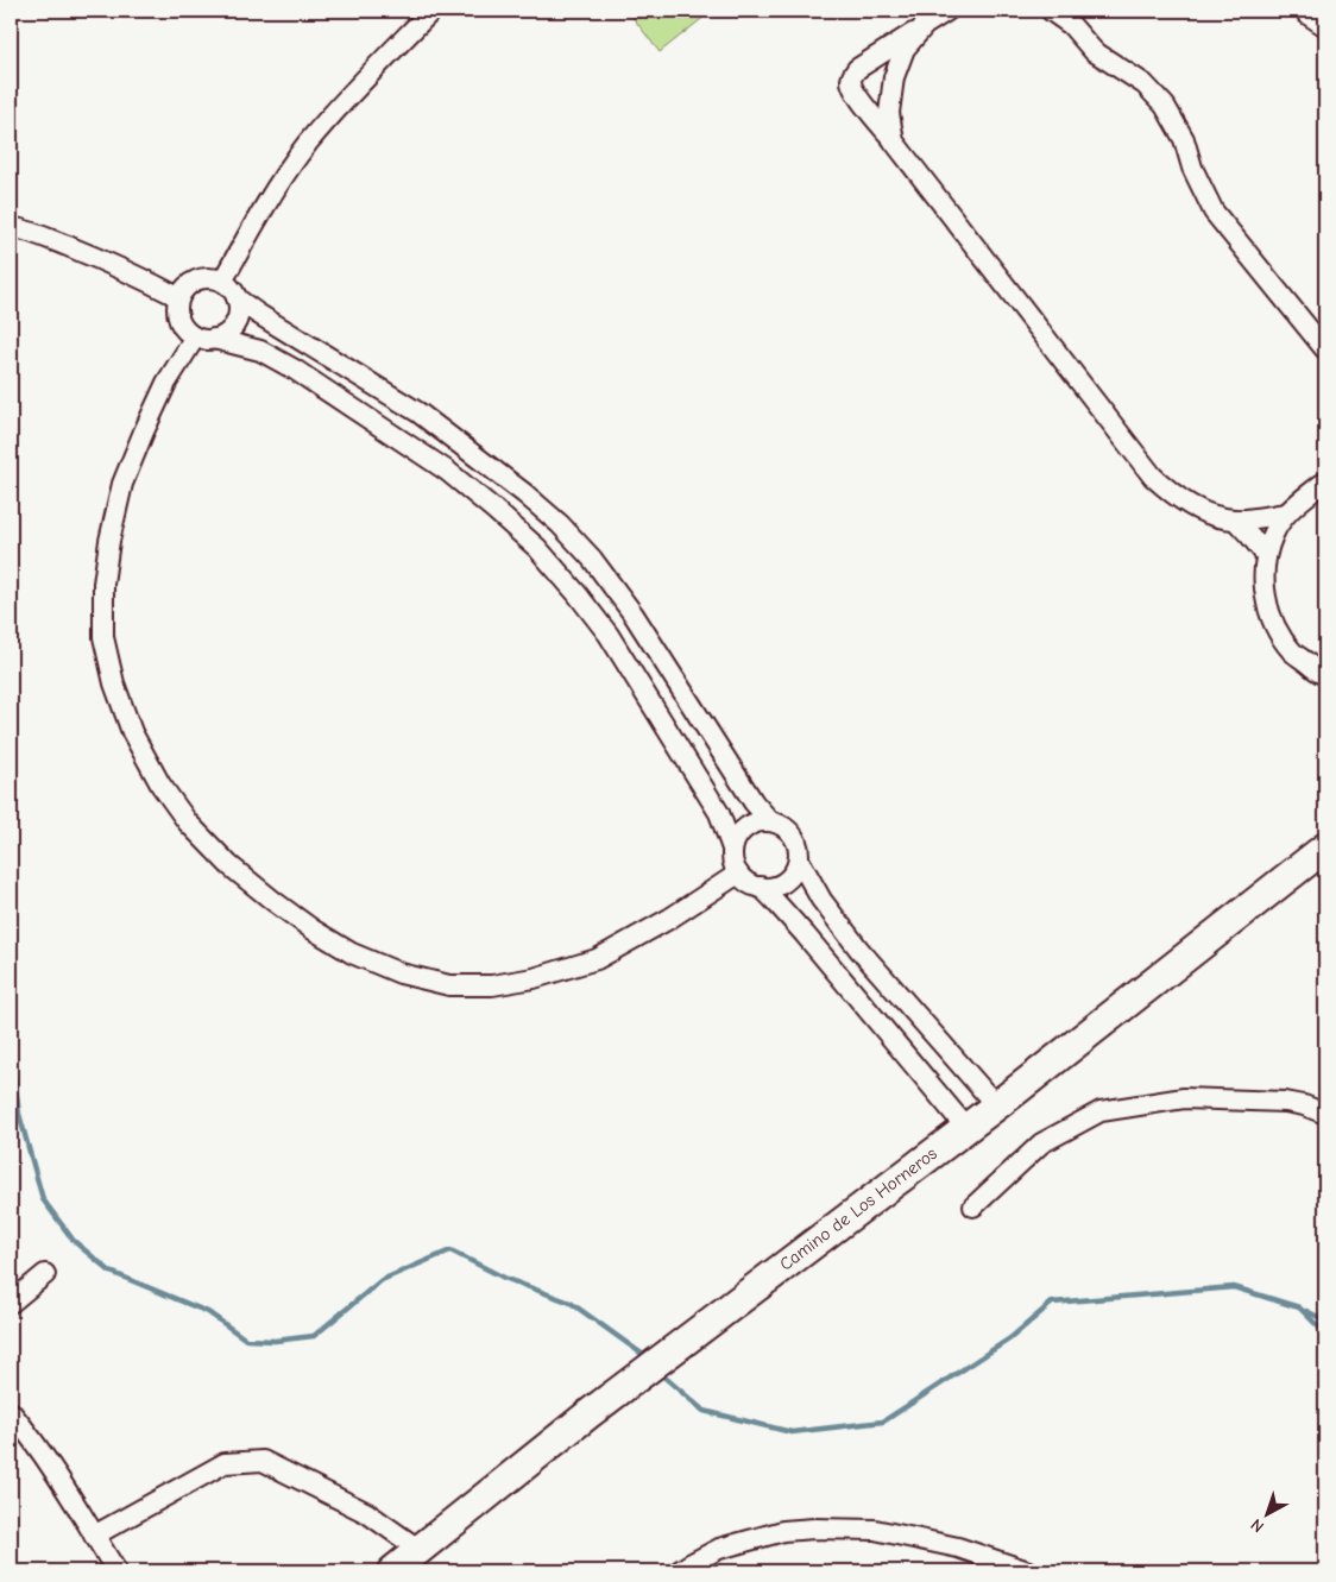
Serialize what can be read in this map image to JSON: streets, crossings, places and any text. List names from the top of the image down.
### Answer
{
  "streets": {
    "street": ["Camino de Los Horneros"]
  },
  "north": "bottom left"
}
